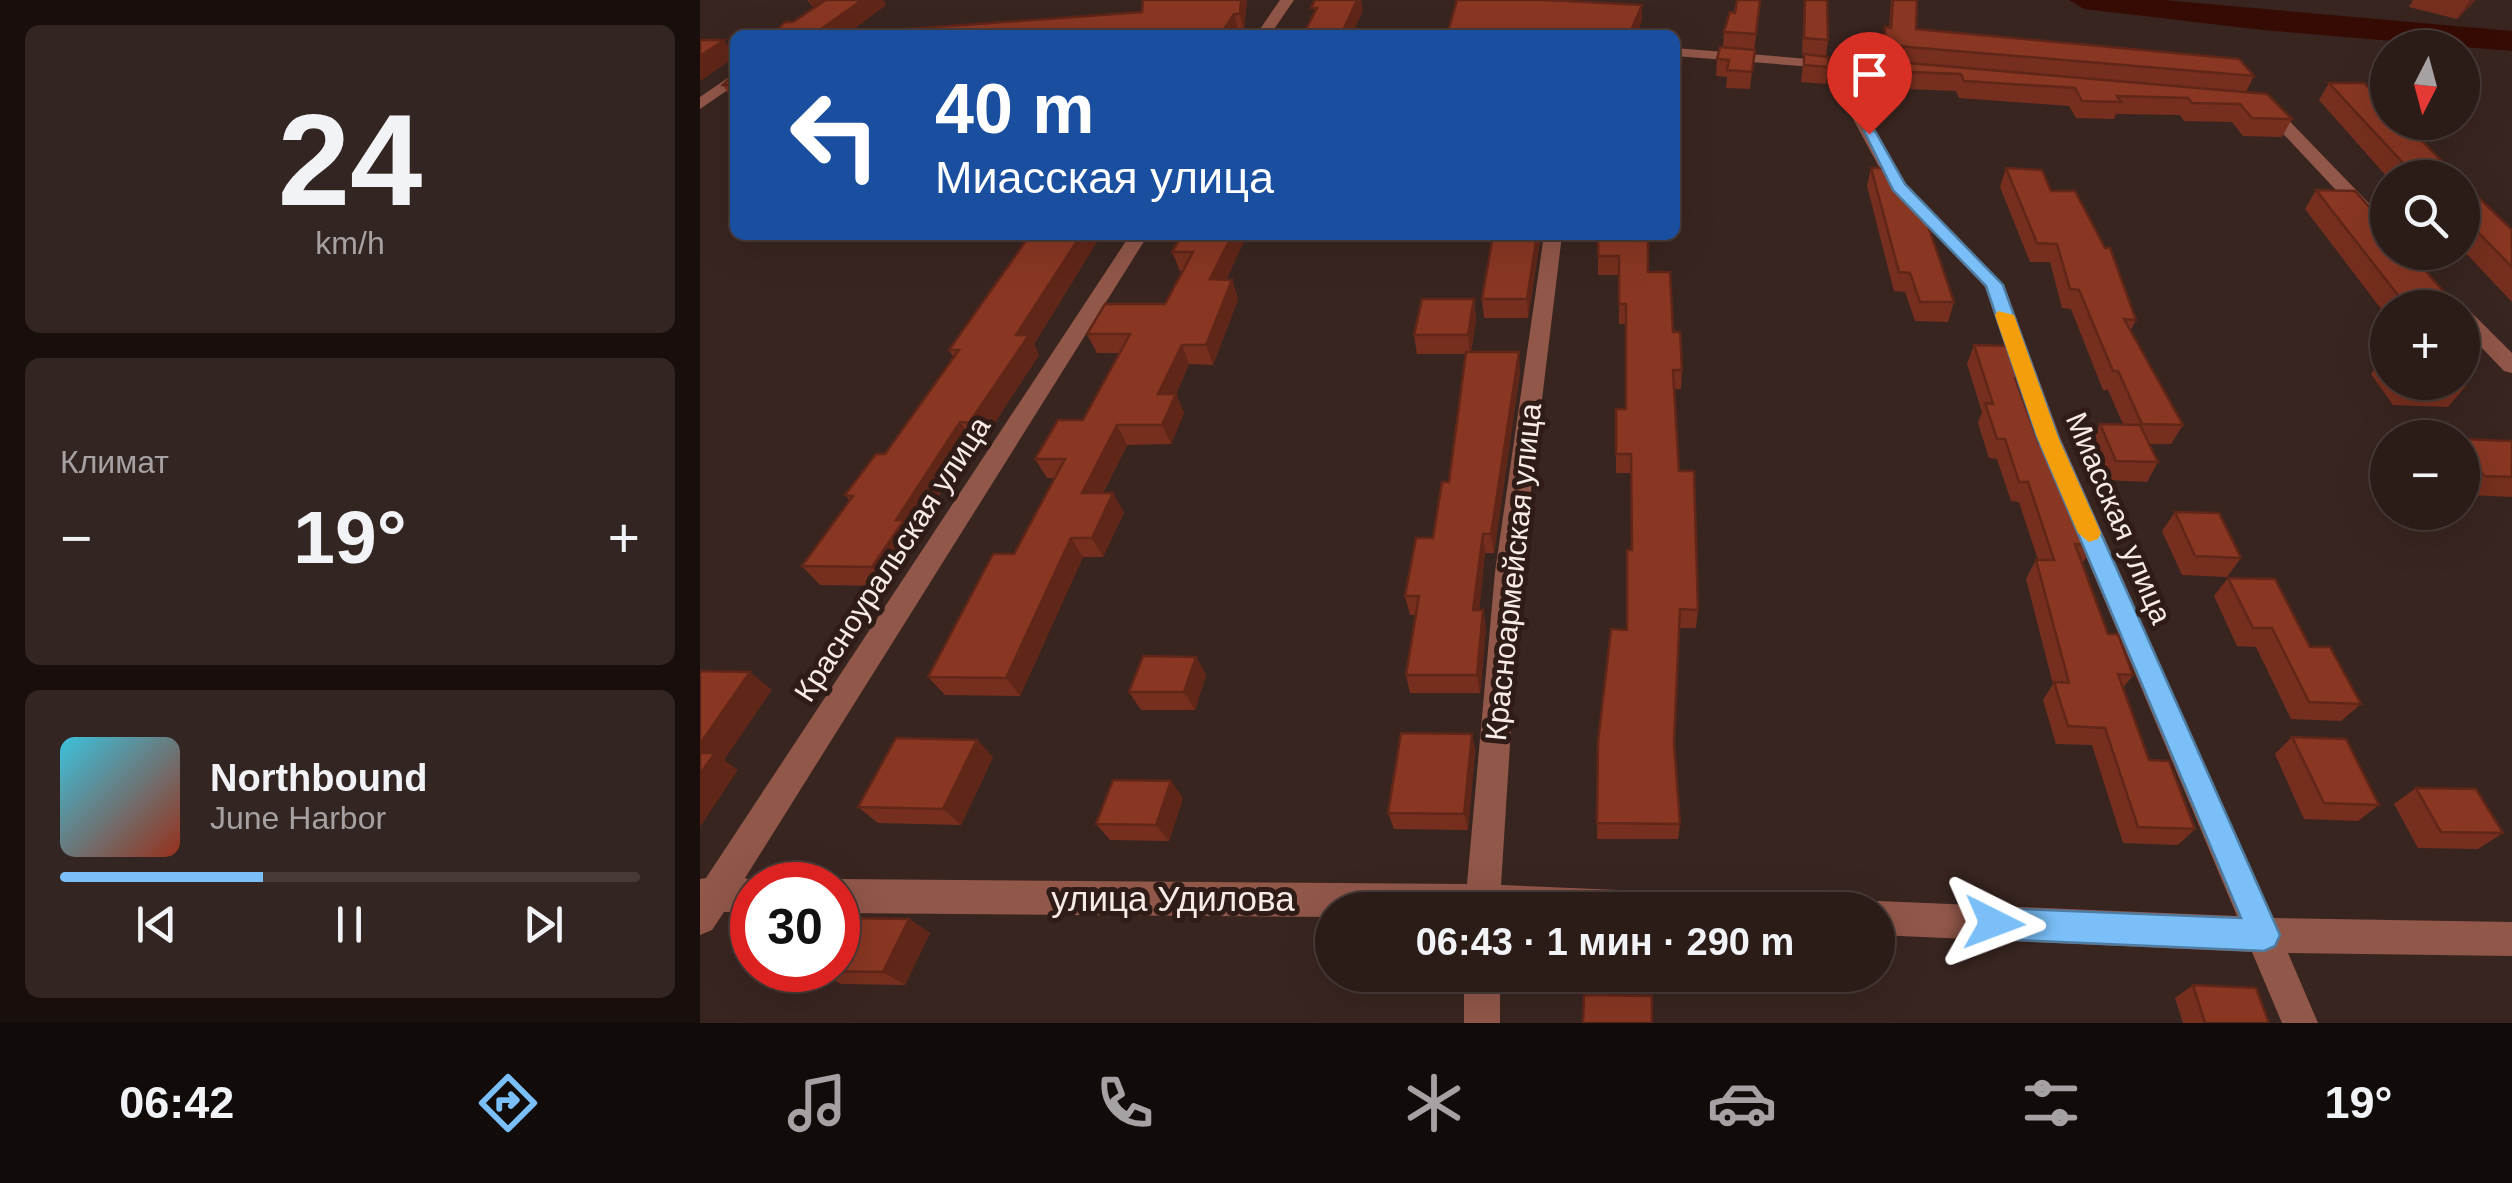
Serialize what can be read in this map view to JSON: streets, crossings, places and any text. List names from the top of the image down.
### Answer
{
  "streets": {
    "street": [
      "Миасская улица",
      "Красноуральская улица",
      "Красноармейская улица",
      "улица Удилова"
    ]
  },
  "north": "bottom",
  "page": {
    "tile": [
      ["24", "km/h"],
      "Климат"
    ],
    "map_buttons": ["+", "−"],
    "turn": ["40 m", "Миасская улица"],
    "heat": ["−", "19°", "+"],
    "song": ["Northbound", "June Harbor"],
    "limit": "30",
    "trip": "06:43 · 1 мин · 290 m",
    "tabs": ["06:42", "19°"]
  }
}
